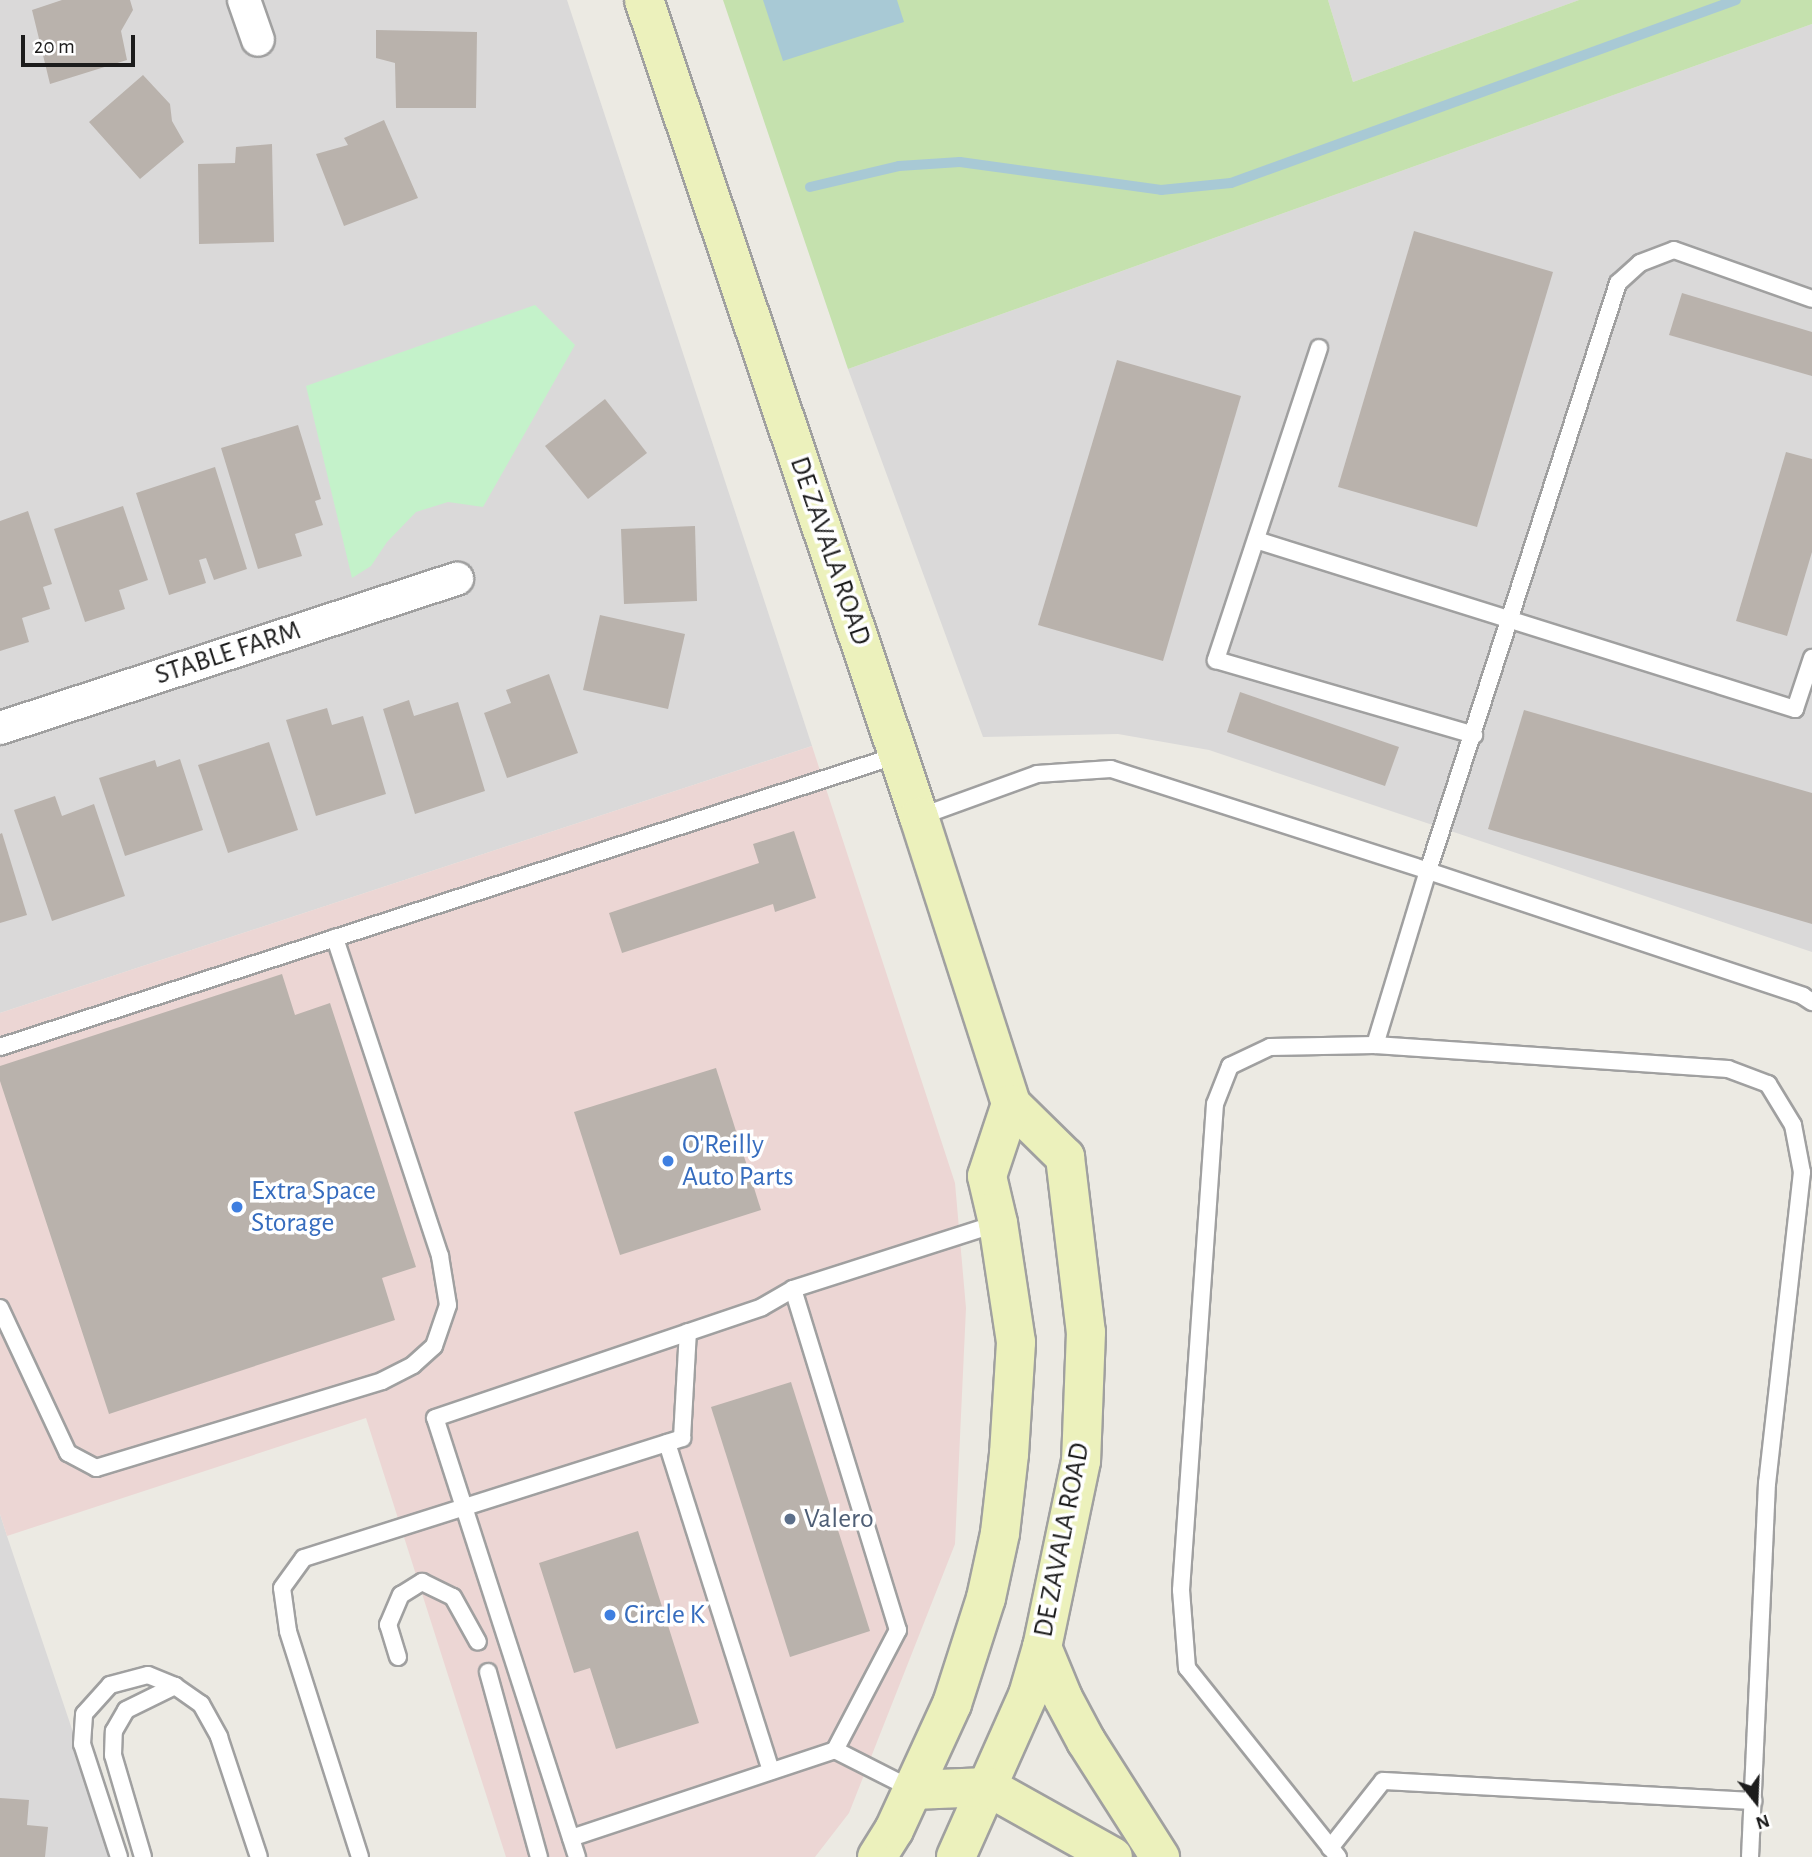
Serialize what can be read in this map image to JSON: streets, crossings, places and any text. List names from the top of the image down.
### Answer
{
  "streets": {
    "main road": ["DE ZAVALA ROAD"],
    "street": ["STABLE FARM"]
  },
  "places": [
    "O'Reilly Auto Parts",
    "Extra Space Storage",
    "Valero",
    "Circle K"
  ],
  "scale_bar": "20 m",
  "north": "bottom"
}
